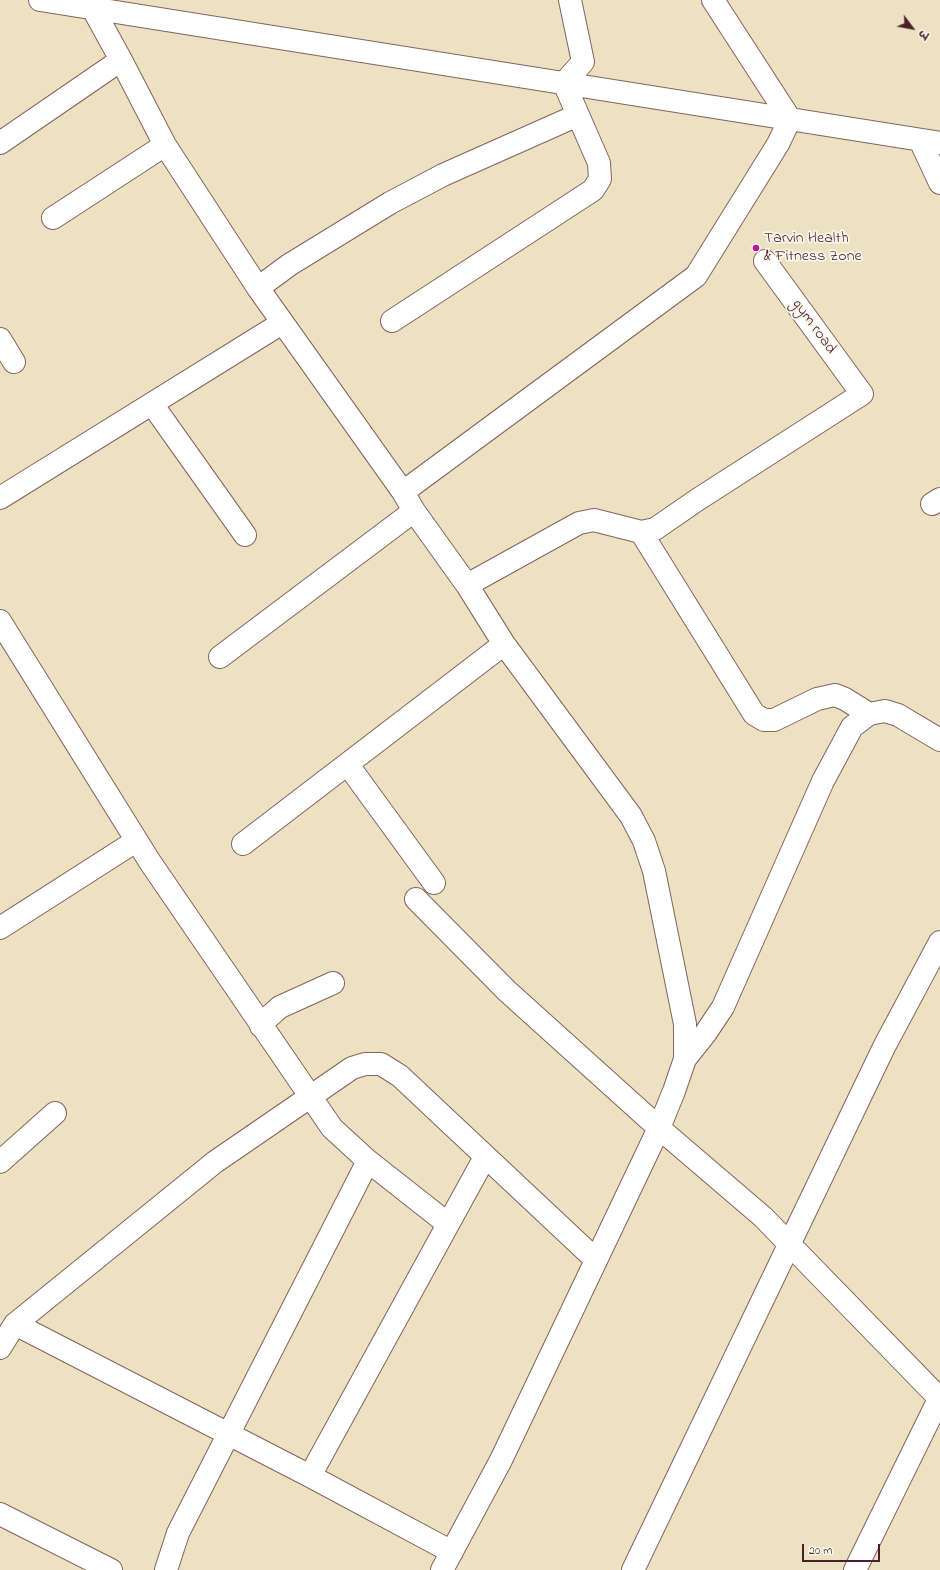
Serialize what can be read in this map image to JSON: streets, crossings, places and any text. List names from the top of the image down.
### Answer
{
  "streets": {
    "street": ["gym road"]
  },
  "places": ["Tarvin Health & Fitness Zone"],
  "scale_bar": "20 m",
  "north": "bottom right"
}
